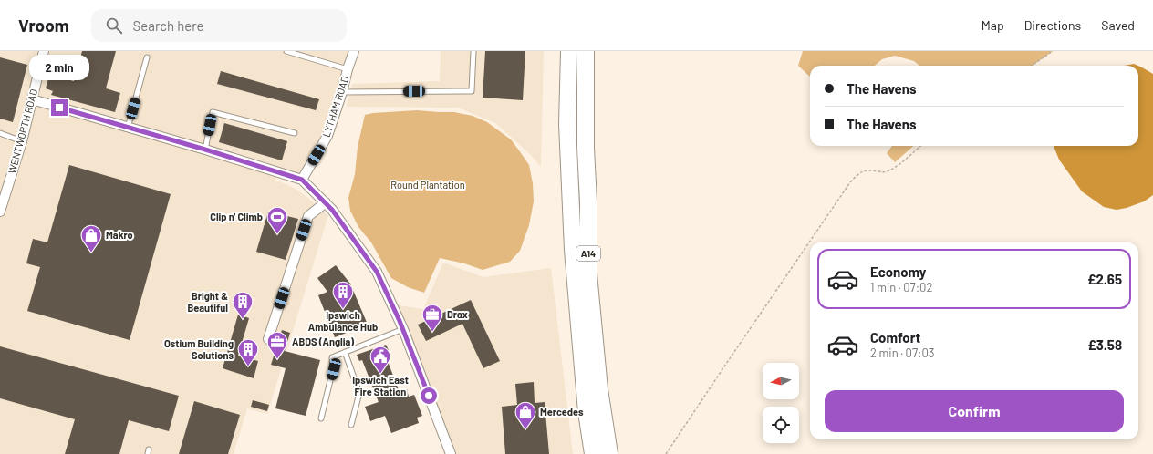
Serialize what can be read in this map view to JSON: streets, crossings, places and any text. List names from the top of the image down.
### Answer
{
  "streets": {
    "highway": ["A14"],
    "street": ["LYTHAM ROAD", "WENTWORTH ROAD"]
  },
  "parks": ["Round Plantation"],
  "places": {
    "sports": ["Clip n' Climb"],
    "shop": ["Makro", "Mercedes"],
    "building": ["Ipswich Ambulance Hub", "Bright & Beautiful", "Ostium Building Solutions"],
    "office": ["Drax", "ABDS (Anglia)"],
    "public building": ["Ipswich East Fire Station"]
  },
  "north": "left",
  "page": {
    "header": "Vroom",
    "search": "Search here",
    "nav": ["Map", "Directions", "Saved"],
    "bubble": "2 min",
    "banner": ["The Havens", "The Havens"],
    "list": [
      {
        "name": "Economy",
        "note": "1 min · 07:02",
        "value": "£2.65"
      },
      {
        "name": "Comfort",
        "note": "2 min · 07:03",
        "value": "£3.58"
      }
    ],
    "buttons": "Confirm"
  }
}
